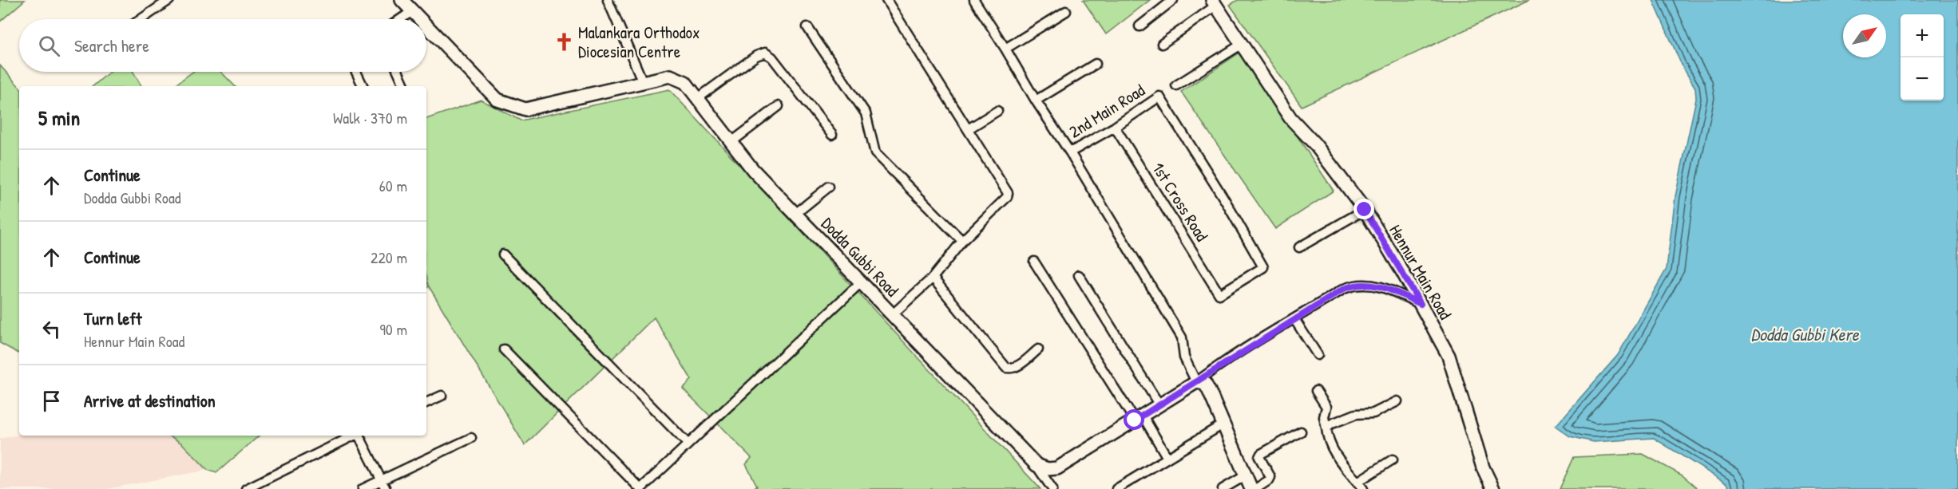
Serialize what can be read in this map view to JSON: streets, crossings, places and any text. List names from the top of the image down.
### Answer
{
  "streets": {
    "street": [
      "2nd Main Road",
      "1st Cross Road",
      "Dodda Gubbi Road",
      "Hennur Main Road"
    ]
  },
  "crossings": [
    ["2nd Main Road", "1st Cross Road"]
  ],
  "water": ["Dodda Gubbi Kere"],
  "places": {
    "church": ["Malankara Orthodox Diocesian Centre"]
  },
  "north": "top right",
  "page": {
    "map_buttons": ["+", "−"],
    "search": "Search here",
    "heading": ["5 min", "Walk · 370 m"],
    "list": [
      ["Continue", "Dodda Gubbi Road", "60 m"],
      ["Continue", "220 m"],
      ["Turn left", "Hennur Main Road", "90 m"],
      "Arrive at destination"
    ]
  }
}
